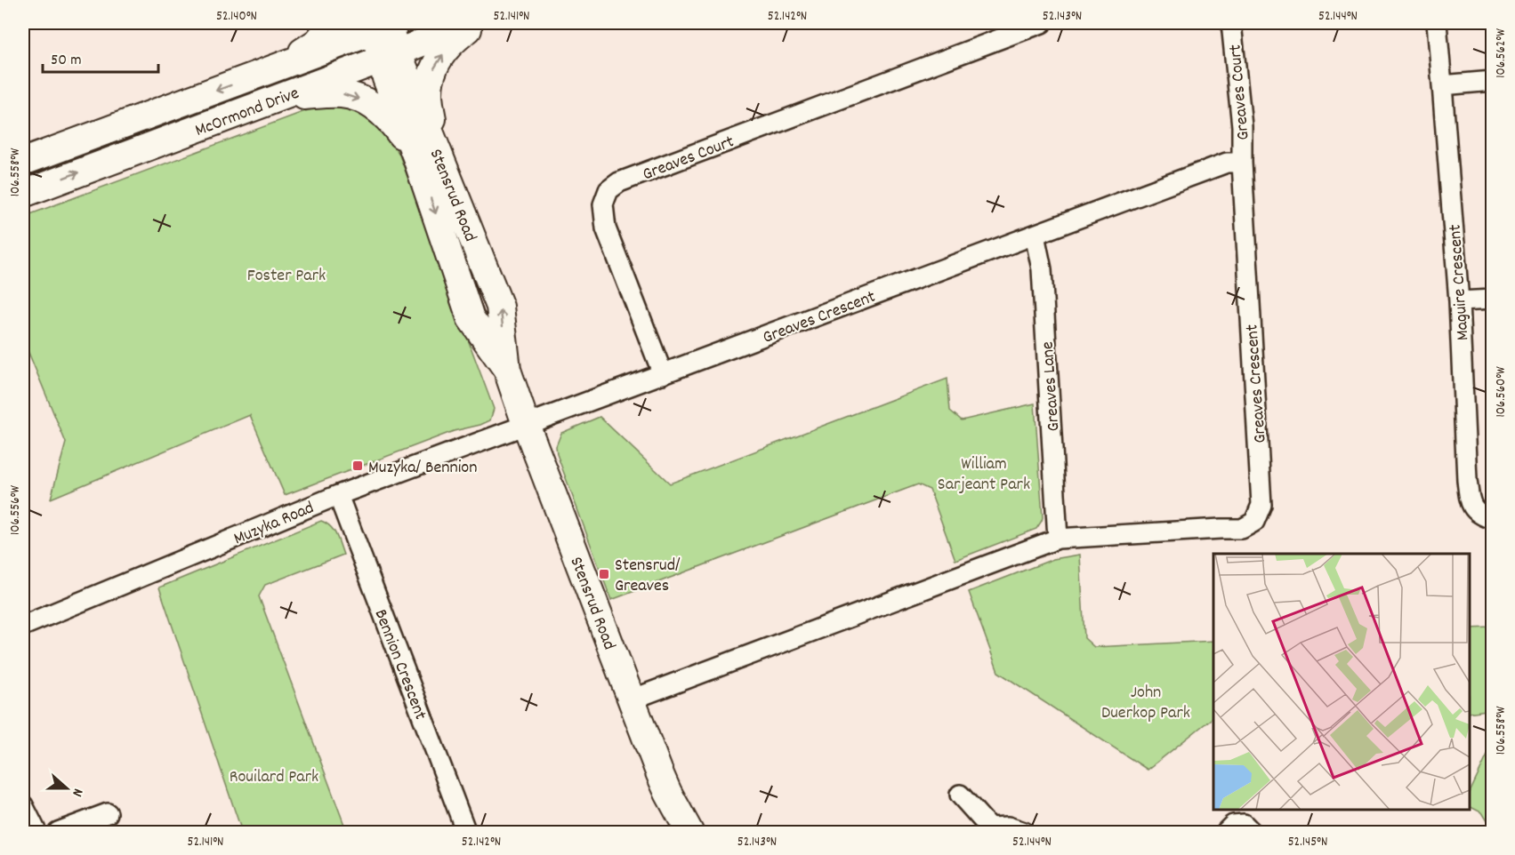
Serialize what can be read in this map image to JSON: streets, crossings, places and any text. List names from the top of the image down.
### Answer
{
  "streets": {
    "main road": ["McOrmond Drive", "Stensrud Road"],
    "street": [
      "Greaves Court",
      "Maguire Crescent",
      "Greaves Crescent",
      "Greaves Lane",
      "Muzyka Road",
      "Bennion Crescent"
    ]
  },
  "crossings": [
    ["Greaves Court", "Greaves Crescent"],
    ["McOrmond Drive", "Stensrud Road"],
    ["Stensrud Road", "Greaves Crescent"],
    ["Stensrud Road", "Muzyka Road"],
    ["Greaves Crescent", "Greaves Lane"],
    ["Greaves Crescent", "Muzyka Road"],
    ["Muzyka Road", "Bennion Crescent"]
  ],
  "parks": [
    "Foster Park",
    "William Sarjeant Park",
    "John Duerkop Park",
    "Rouilard Park"
  ],
  "places": {
    "transit": ["Muzyka/ Bennion", "Stensrud/ Greaves"]
  },
  "scale_bar": "50 m",
  "north": "right",
  "coordinates": [
    "52.140°N",
    "52.141°N",
    "52.142°N",
    "52.143°N",
    "52.144°N",
    "106.562°W",
    "106.558°W",
    "106.560°W",
    "106.556°W",
    "52.145°N"
  ]
}
